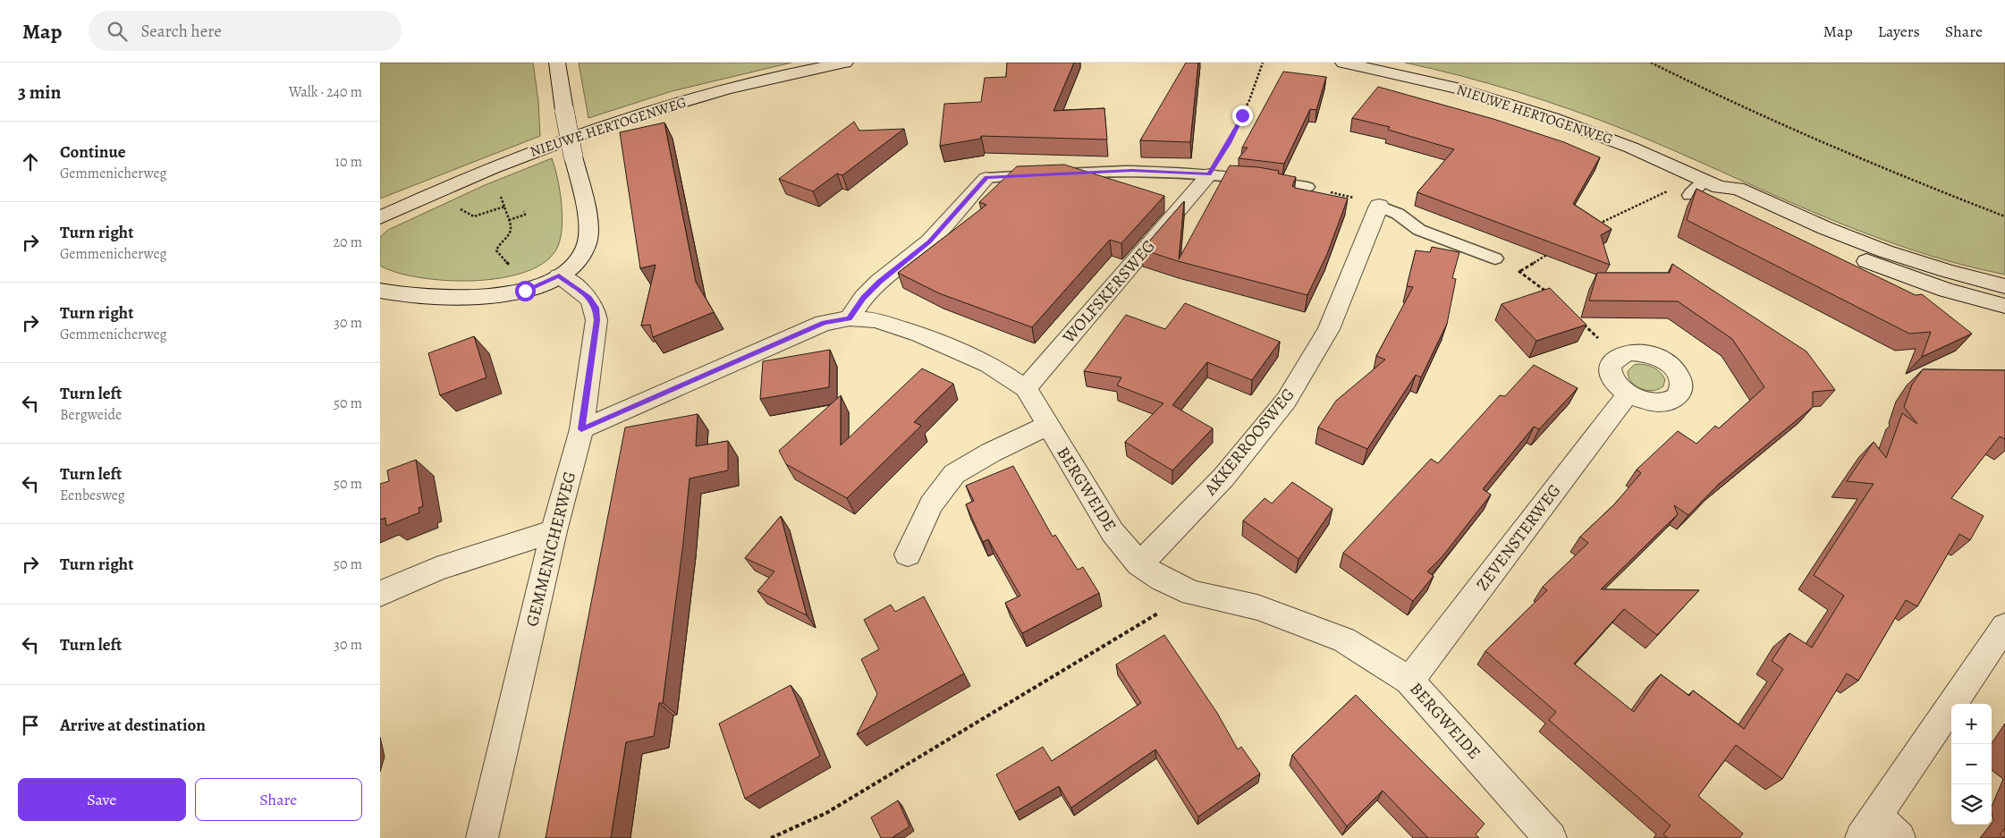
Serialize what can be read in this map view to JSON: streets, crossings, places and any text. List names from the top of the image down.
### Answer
{
  "streets": {
    "street": [
      "NIEUWE HERTOGENWEG",
      "WOLFSKERSWEG",
      "AKKERROOSWEG",
      "BERGWEIDE",
      "ZEVENSTERWEG",
      "GEMMENICHERWEG"
    ]
  },
  "crossings": [
    ["WOLFSKERSWEG", "BERGWEIDE"],
    ["AKKERROOSWEG", "BERGWEIDE"],
    ["BERGWEIDE", "ZEVENSTERWEG"],
    ["BERGWEIDE", "GEMMENICHERWEG"]
  ],
  "page": {
    "header": "Map",
    "search": "Search here",
    "nav": ["Map", "Layers", "Share"],
    "heading": ["3 min", "Walk · 240 m"],
    "list": [
      ["Continue", "Gemmenicherweg", "10 m"],
      ["Turn right", "Gemmenicherweg", "20 m"],
      ["Turn right", "Gemmenicherweg", "30 m"],
      ["Turn left", "Bergweide", "50 m"],
      ["Turn left", "Eenbesweg", "50 m"],
      ["Turn right", "50 m"],
      ["Turn left", "30 m"],
      "Arrive at destination"
    ],
    "map_buttons": ["+", "−"],
    "buttons": ["Save", "Share"]
  }
}
